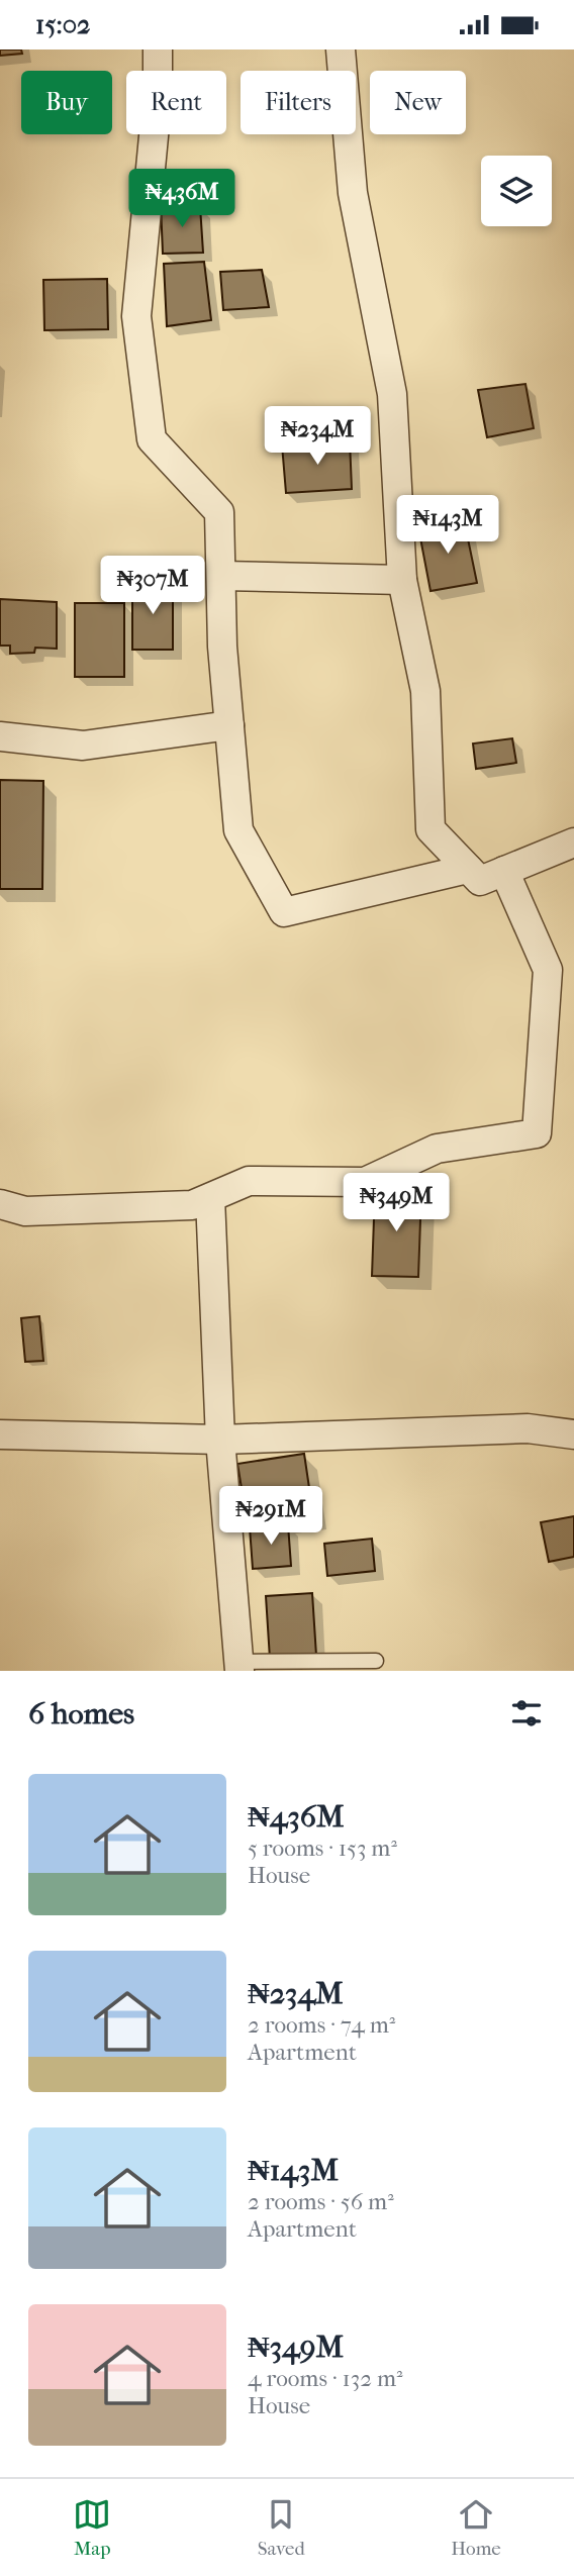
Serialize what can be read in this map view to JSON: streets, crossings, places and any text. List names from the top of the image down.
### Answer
{
  "page": {
    "status": "15:02",
    "chip": [
      "Buy",
      "Rent",
      "Filters",
      "New"
    ],
    "price": [
      "₦436M",
      "₦234M",
      "₦143M",
      "₦307M",
      "₦349M",
      "₦291M"
    ],
    "heading": "6 homes",
    "list": [
      {
        "name": "₦436M",
        "note": "5 rooms · 153 m² · House"
      },
      {
        "name": "₦234M",
        "note": "2 rooms · 74 m² · Apartment"
      },
      {
        "name": "₦143M",
        "note": "2 rooms · 56 m² · Apartment"
      },
      {
        "name": "₦349M",
        "note": "4 rooms · 132 m² · House"
      }
    ],
    "tabs": ["Map", "Saved", "Home"]
  }
}
